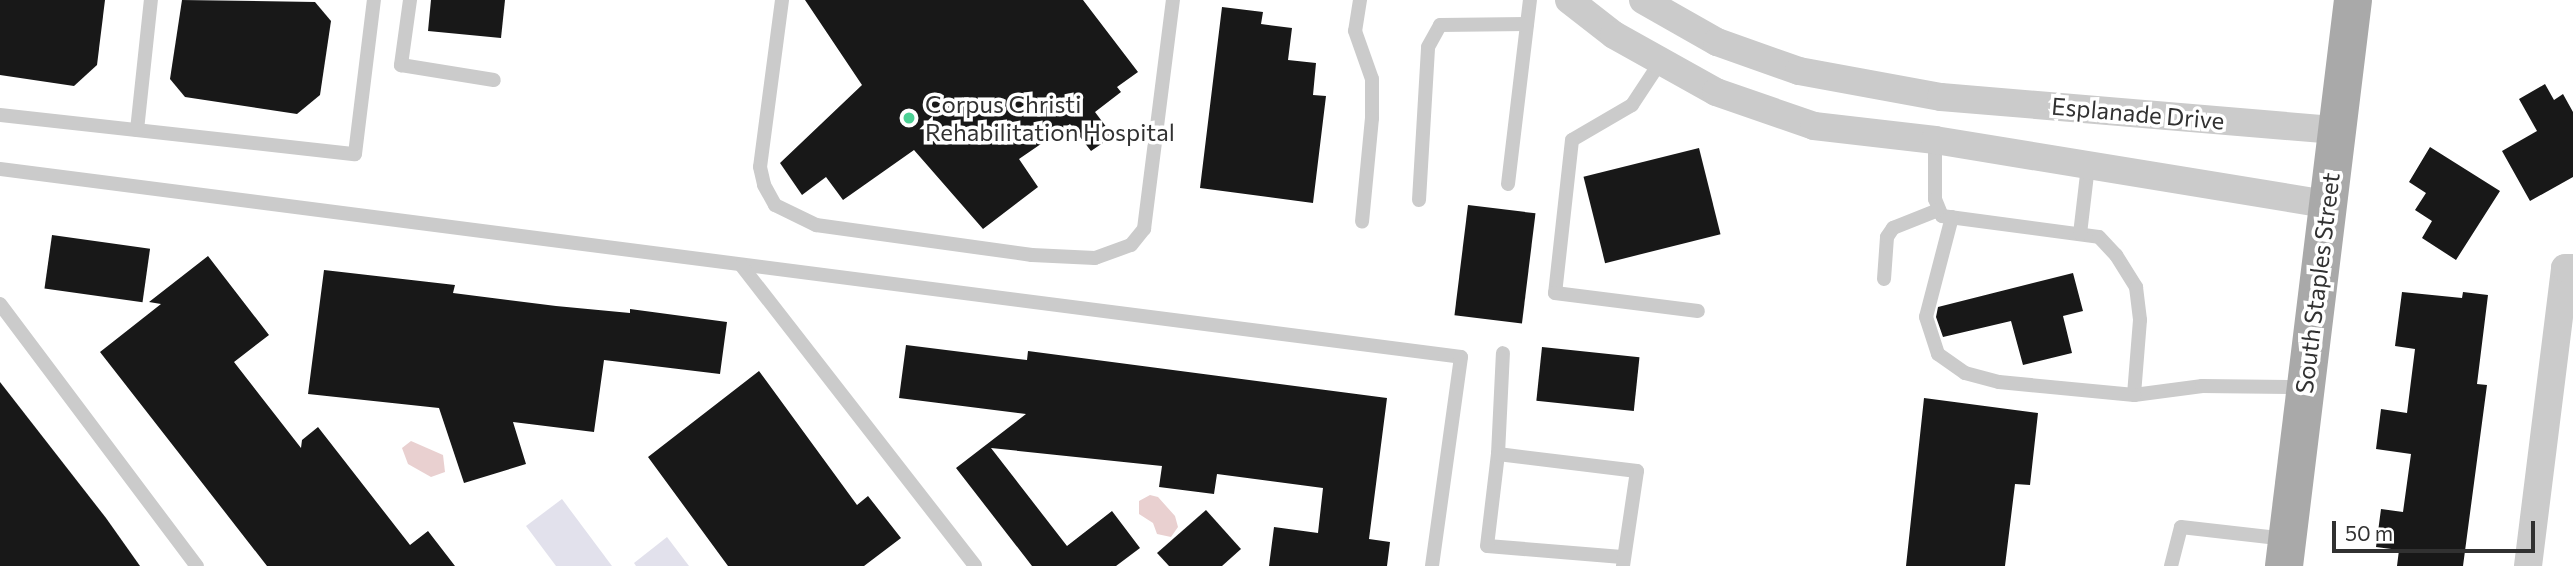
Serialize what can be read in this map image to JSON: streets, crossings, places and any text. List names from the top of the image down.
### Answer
{
  "streets": {
    "main road": ["South Staples Street"],
    "street": ["Esplanade Drive"]
  },
  "crossings": [
    ["Esplanade Drive", "South Staples Street"]
  ],
  "places": ["Corpus Christi Rehabilitation Hospital"],
  "scale_bar": "50 m"
}
